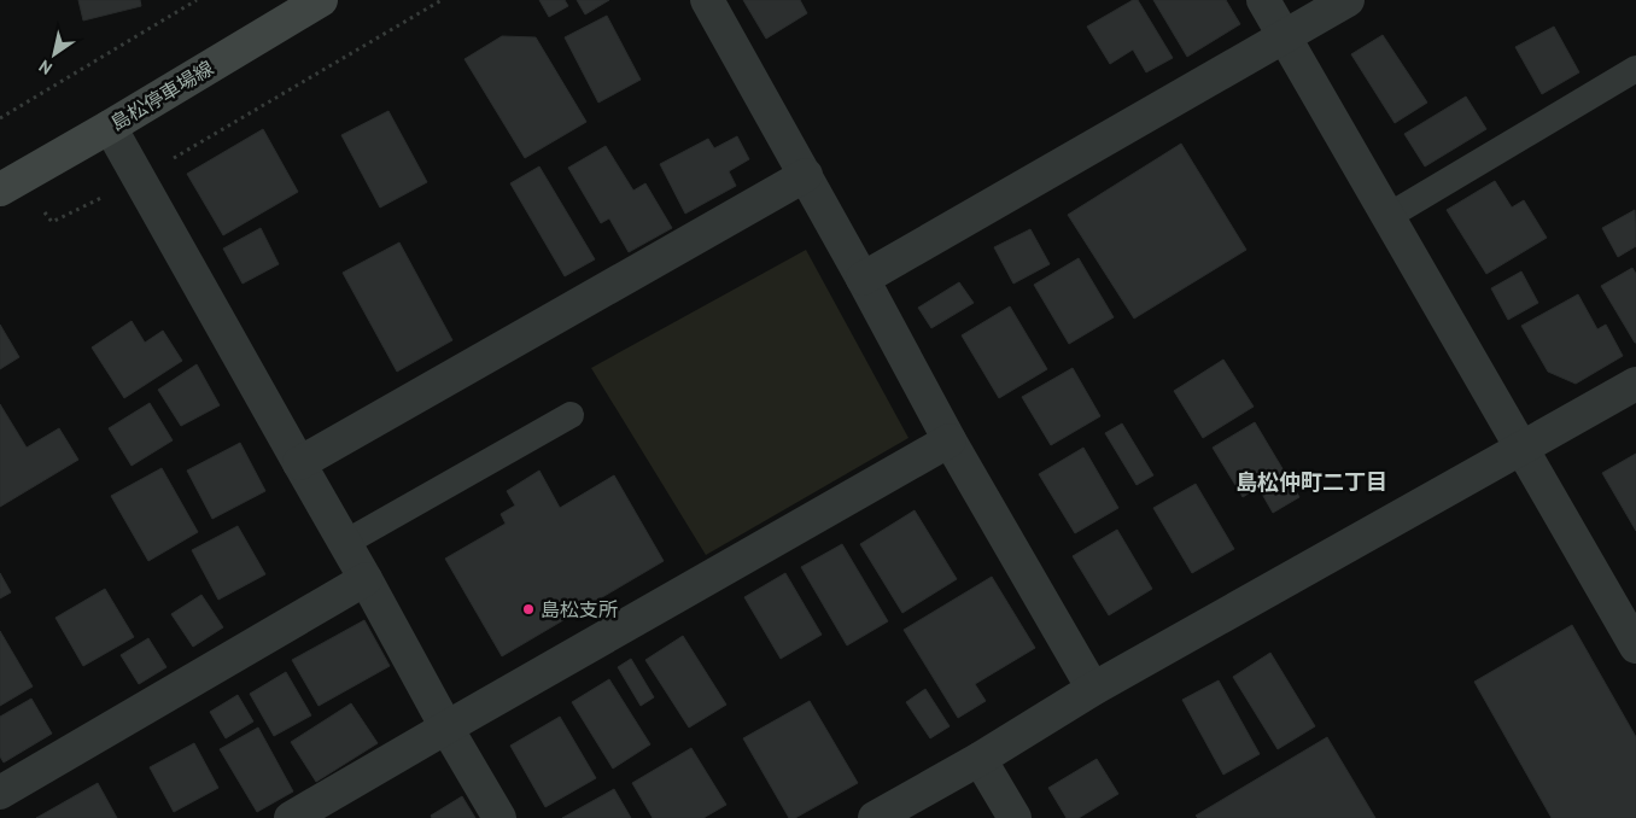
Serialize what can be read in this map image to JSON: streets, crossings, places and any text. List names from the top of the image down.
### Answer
{
  "streets": {
    "main road": ["島松停車場線"]
  },
  "districts": ["島松仲町二丁目"],
  "places": ["島松支所"],
  "north": "bottom left"
}
